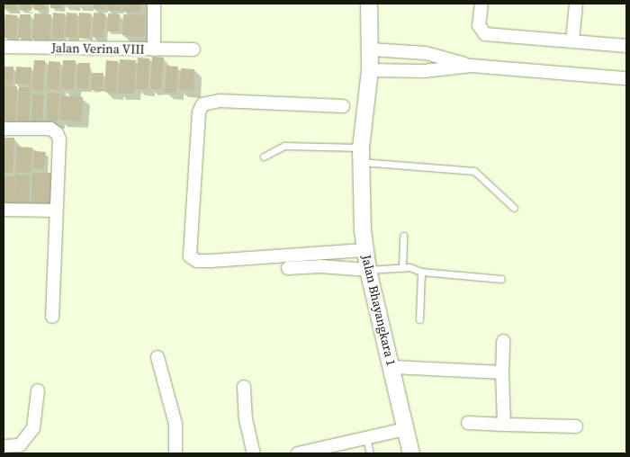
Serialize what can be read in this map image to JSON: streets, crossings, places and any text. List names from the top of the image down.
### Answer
{
  "streets": {
    "street": ["Jalan Verina VIII", "Jalan Bhayangkara 1"]
  }
}
